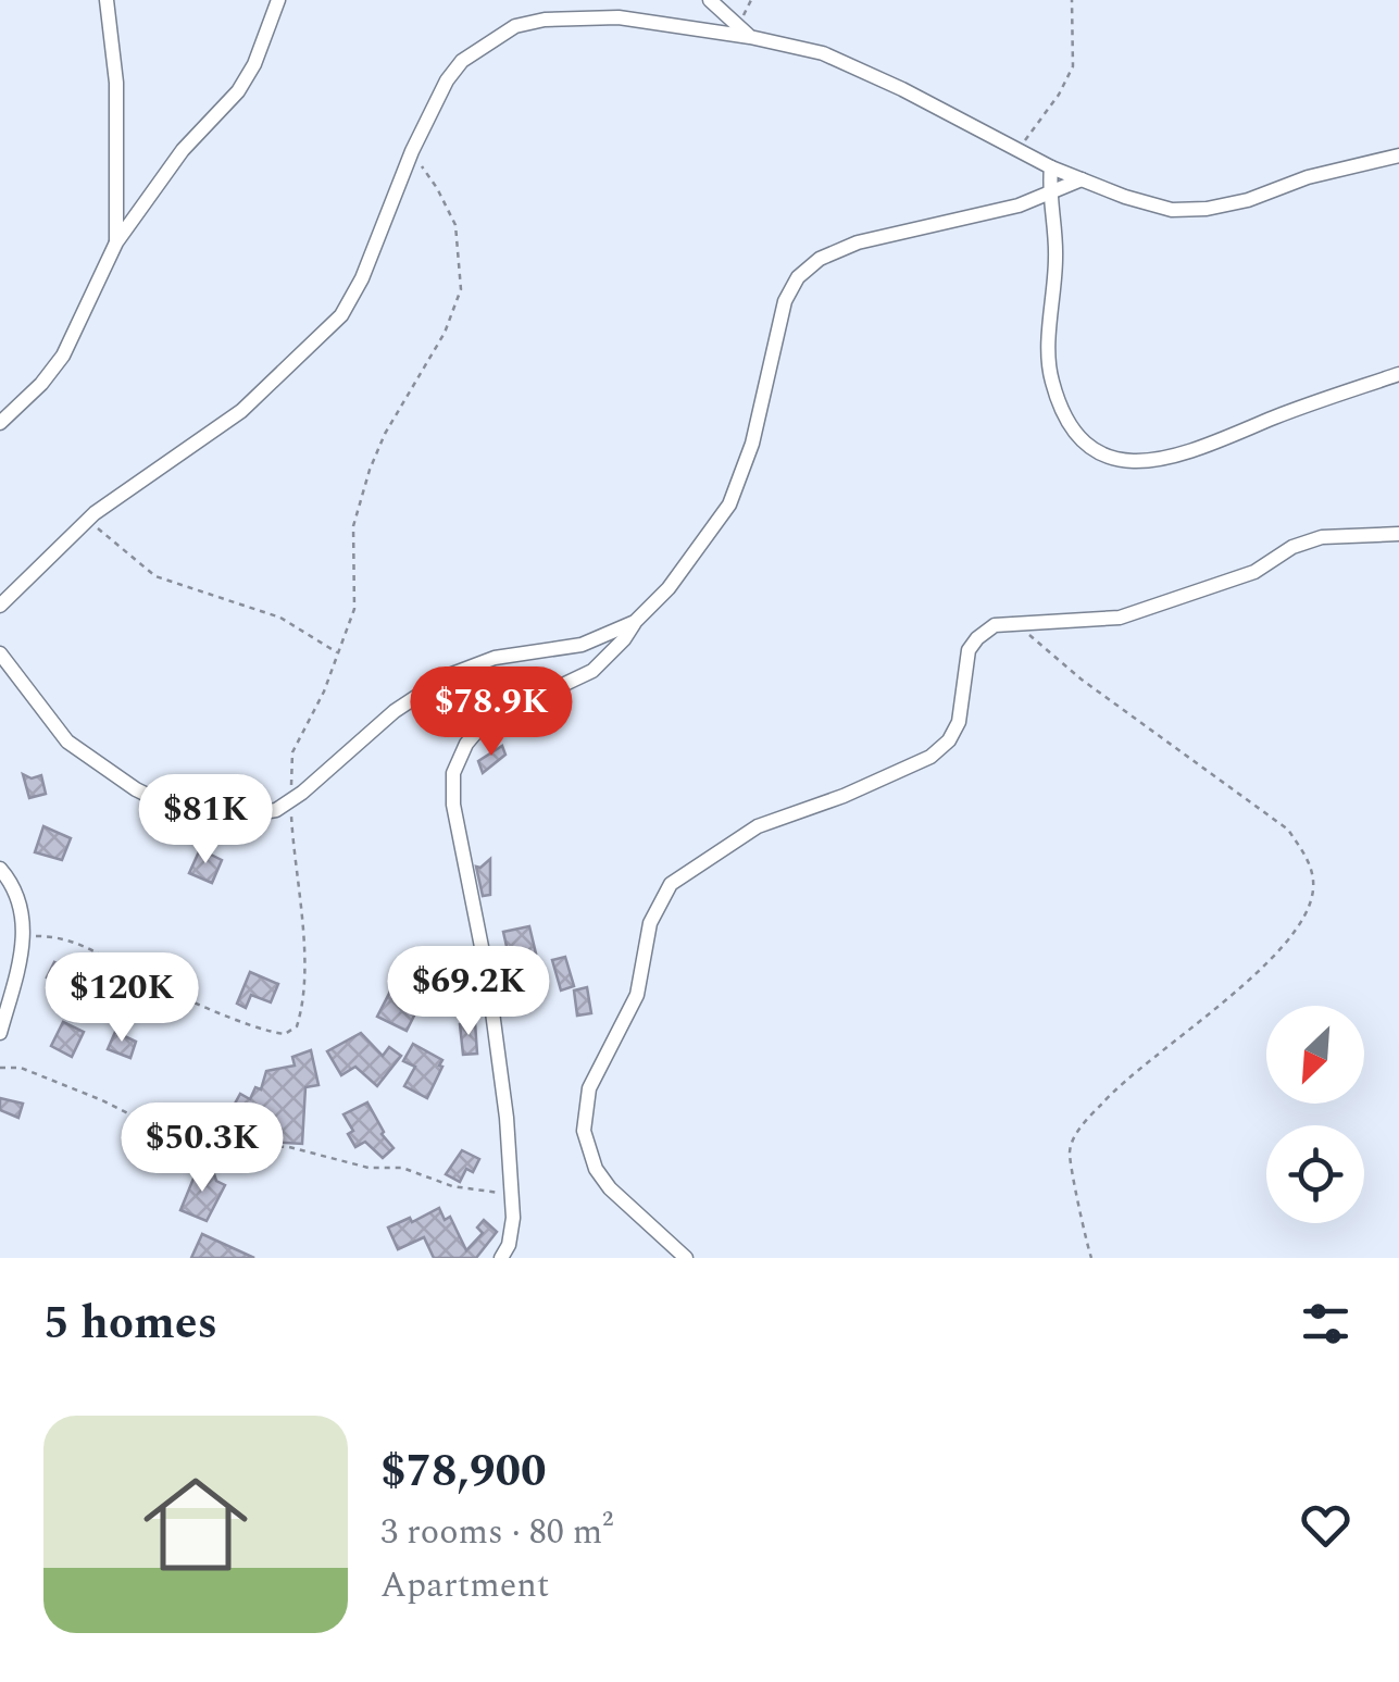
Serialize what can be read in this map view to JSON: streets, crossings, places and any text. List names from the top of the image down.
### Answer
{
  "north": "bottom left",
  "page": {
    "price": [
      "$78.9K",
      "$81K",
      "$69.2K",
      "$120K",
      "$50.3K"
    ],
    "heading": "5 homes",
    "list": [
      {
        "name": "$78,900",
        "note": "3 rooms · 80 m² · Apartment"
      }
    ]
  }
}
